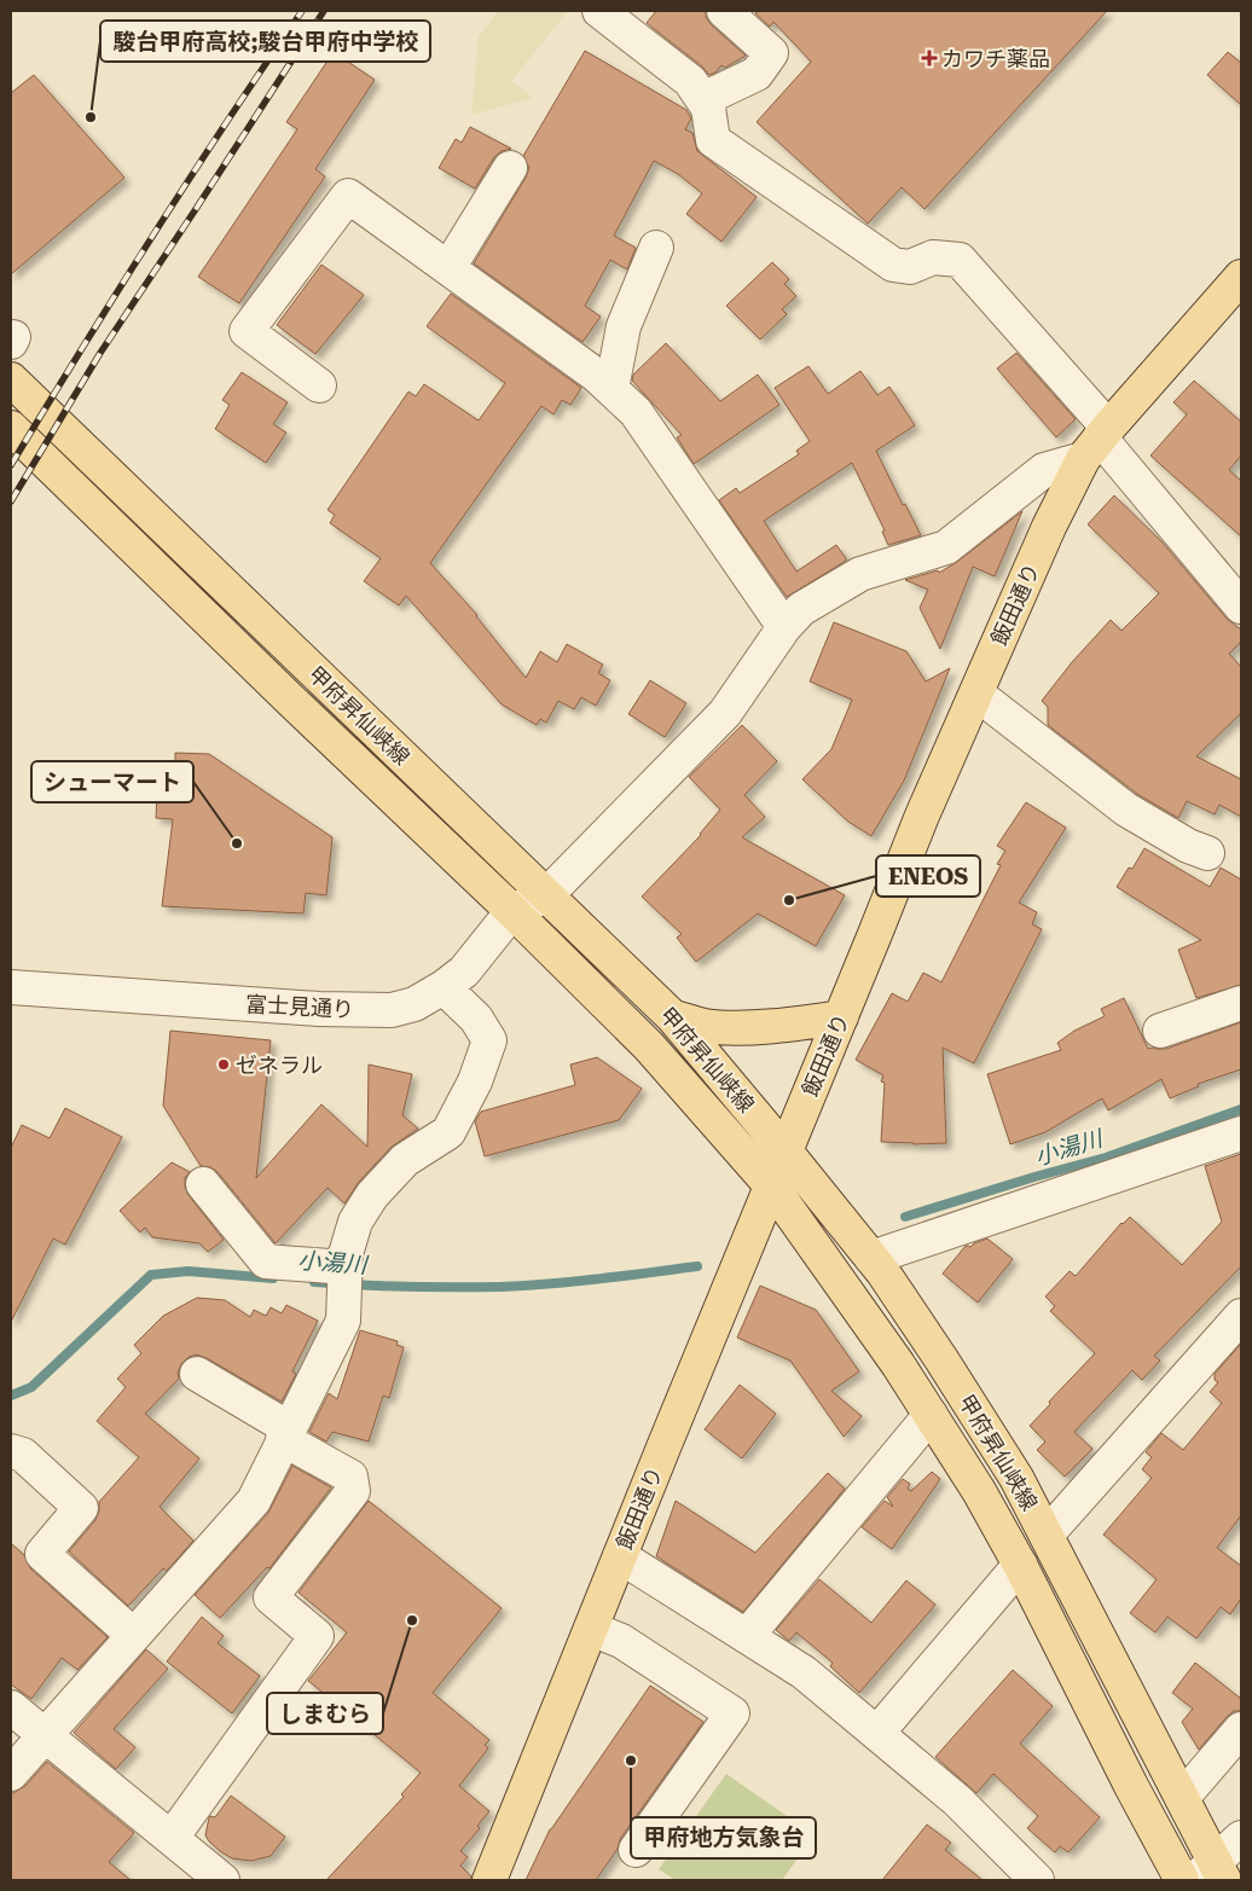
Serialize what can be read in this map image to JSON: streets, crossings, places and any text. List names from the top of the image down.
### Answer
{
  "streets": {
    "main road": ["飯田通り", "甲府昇仙峡線"],
    "street": ["富士見通り"]
  },
  "crossings": [
    ["飯田通り", "甲府昇仙峡線"],
    ["甲府昇仙峡線", "富士見通り"]
  ],
  "water": ["小湯川"],
  "places": {
    "health": ["カワチ薬品"],
    "other": [
      "駿台甲府高校;駿台甲府中学校",
      "シューマート",
      "ENEOS",
      "ゼネラル",
      "しまむら",
      "甲府地方気象台"
    ]
  }
}
